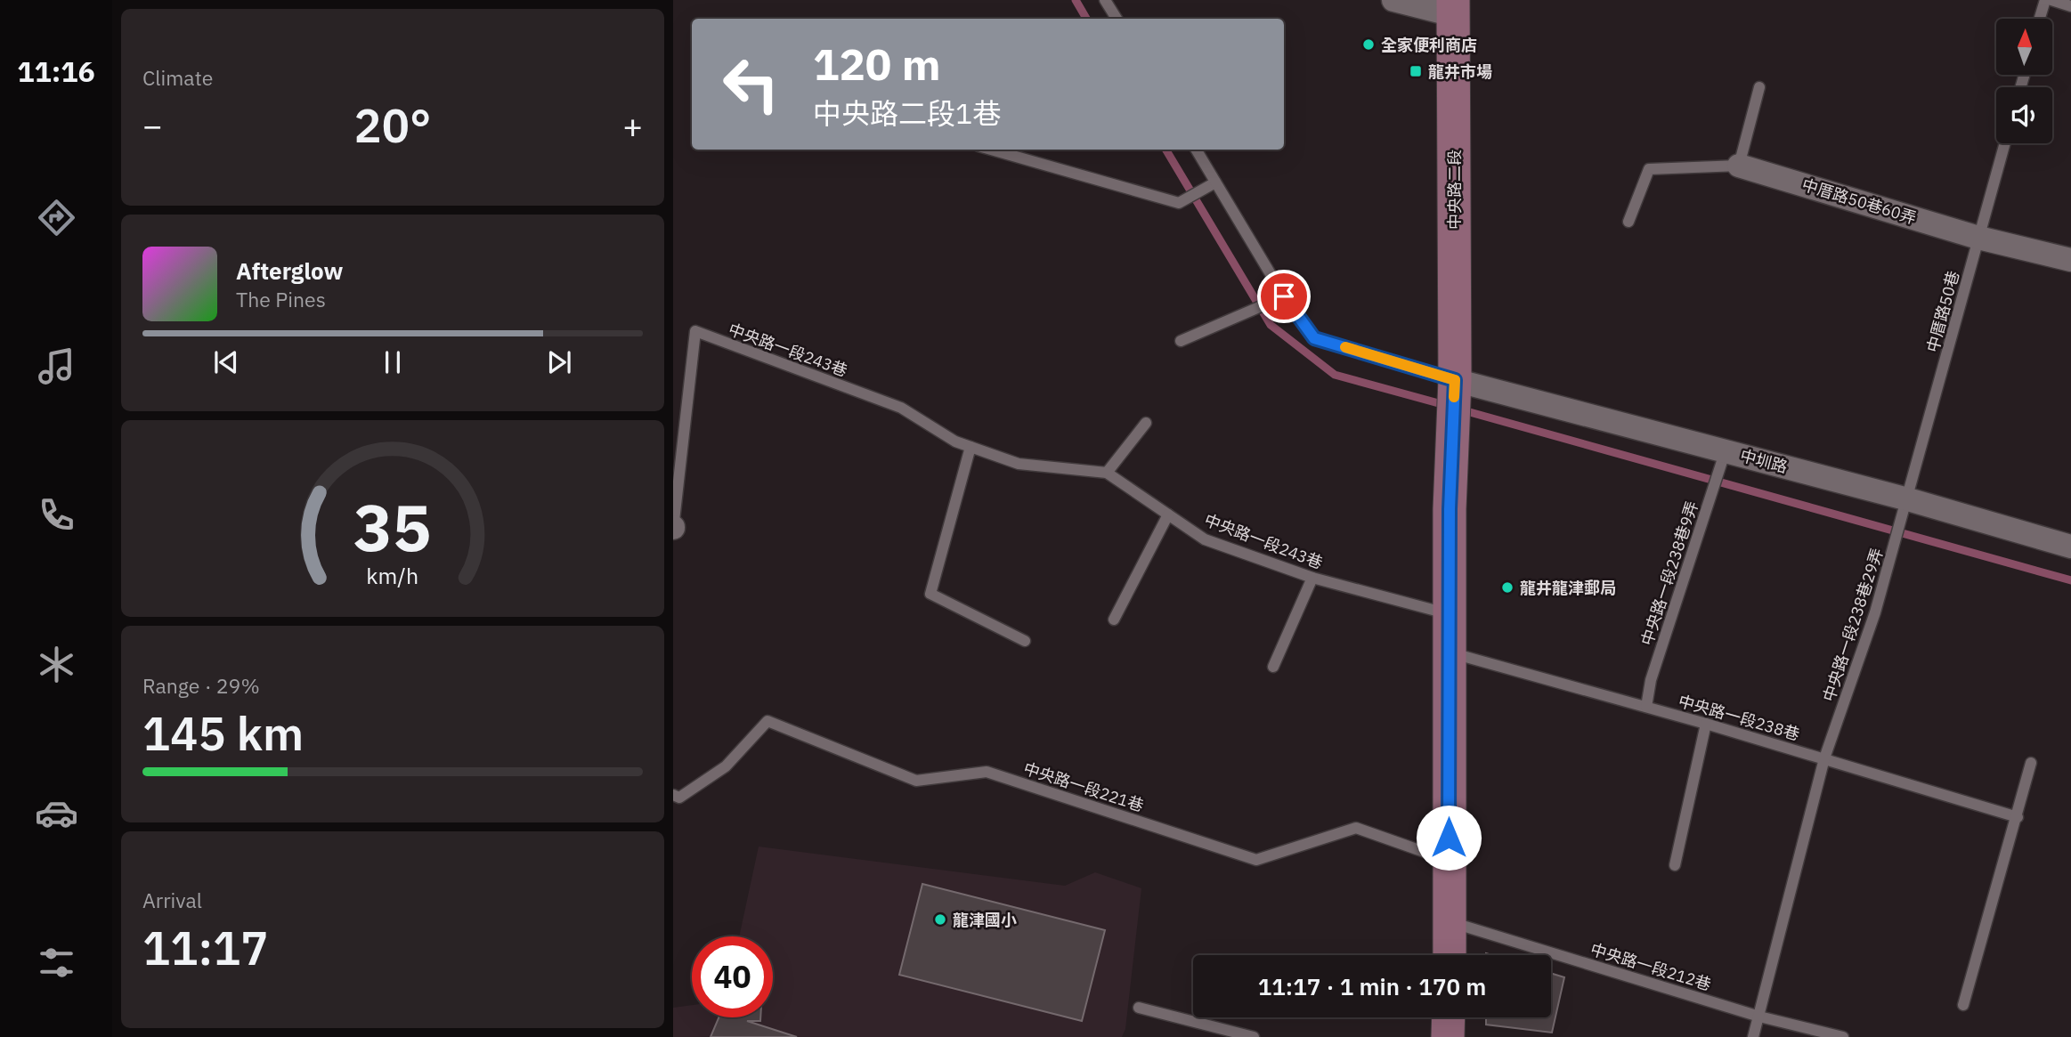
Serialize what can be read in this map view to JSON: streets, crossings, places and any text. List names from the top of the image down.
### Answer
{
  "streets": {
    "street": ["中央路二段", "中厝路50巷60弄", "中圳路"],
    "lane": [
      "中厝路50巷",
      "中央路一段243巷",
      "中央路一段238巷9弄",
      "中央路一段238巷29弄",
      "中央路一段238巷",
      "中央路一段221巷",
      "中央路一段212巷"
    ]
  },
  "crossings": [
    ["中央路二段", "中央路一段243巷"],
    ["中央路二段", "中圳路"],
    ["中央路二段", "中央路一段238巷"],
    ["中央路二段", "中央路一段221巷"],
    ["中央路二段", "中央路一段212巷"],
    ["中厝路50巷60弄", "中厝路50巷"],
    ["中厝路50巷", "中圳路"],
    ["中厝路50巷", "中央路一段238巷29弄"],
    ["中圳路", "中央路一段238巷9弄"],
    ["中圳路", "中央路一段238巷29弄"],
    ["中央路一段238巷9弄", "中央路一段238巷"],
    ["中央路一段238巷29弄", "中央路一段238巷"],
    ["中央路一段238巷29弄", "中央路一段212巷"]
  ],
  "places": {
    "other": ["全家便利商店", "龍井龍津郵局", "龍津國小"],
    "transit": ["龍井市場"]
  },
  "north": "top",
  "page": {
    "tabs": "11:16",
    "tile": [
      "Climate",
      ["Range · 29%", "145 km"],
      ["Arrival", "11:17"]
    ],
    "turn": ["120 m", "中央路二段1巷"],
    "heat": ["−", "20°", "+"],
    "song": ["Afterglow", "The Pines"],
    "limit": "40",
    "trip": "11:17 · 1 min · 170 m",
    "gauge": ["35", "km/h"]
  }
}
